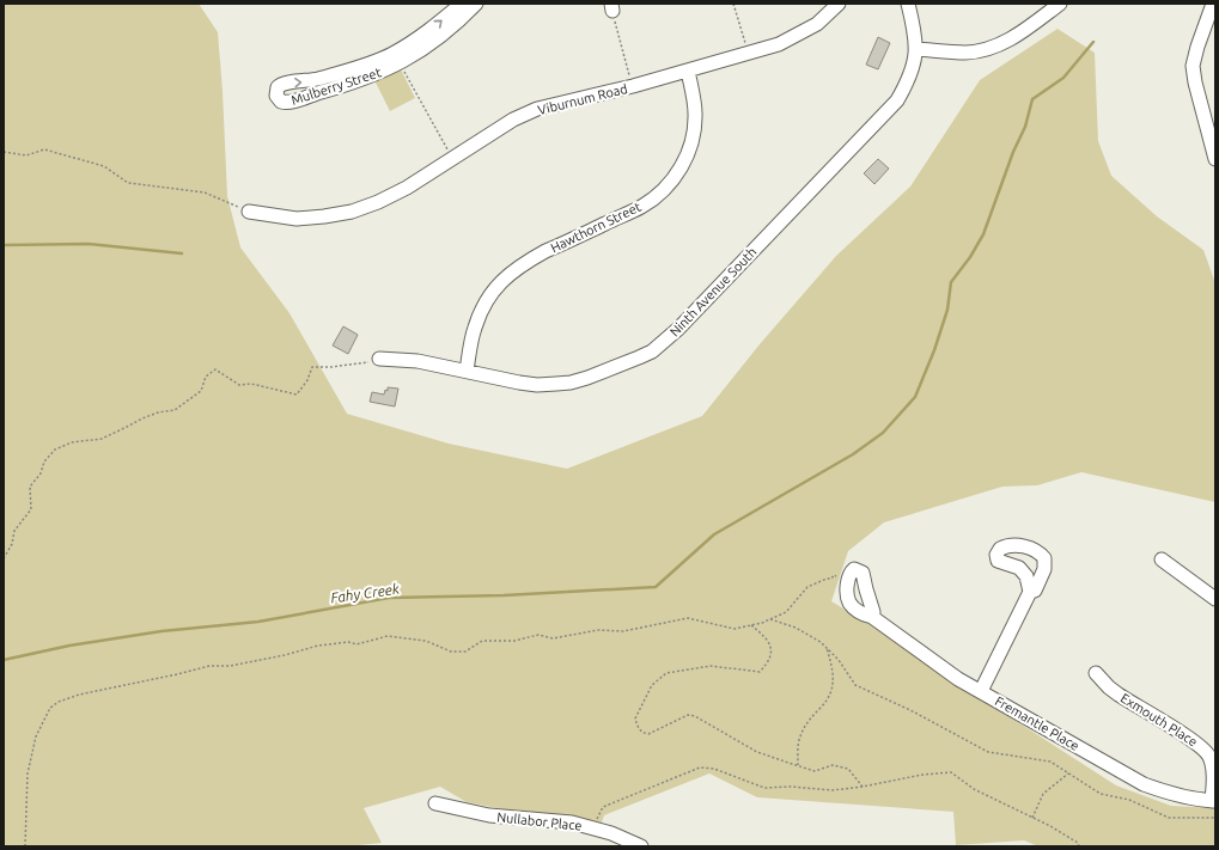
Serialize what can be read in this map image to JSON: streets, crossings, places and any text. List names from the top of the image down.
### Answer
{
  "streets": {
    "street": [
      "Mulberry Street",
      "Viburnum Road",
      "Hawthorn Street",
      "Ninth Avenue South",
      "Exmouth Place",
      "Fremantle Place",
      "Nullabor Place"
    ]
  },
  "crossings": [
    ["Viburnum Road", "Hawthorn Street"],
    ["Hawthorn Street", "Ninth Avenue South"],
    ["Exmouth Place", "Fremantle Place"]
  ],
  "water": ["Fahy Creek"]
}
